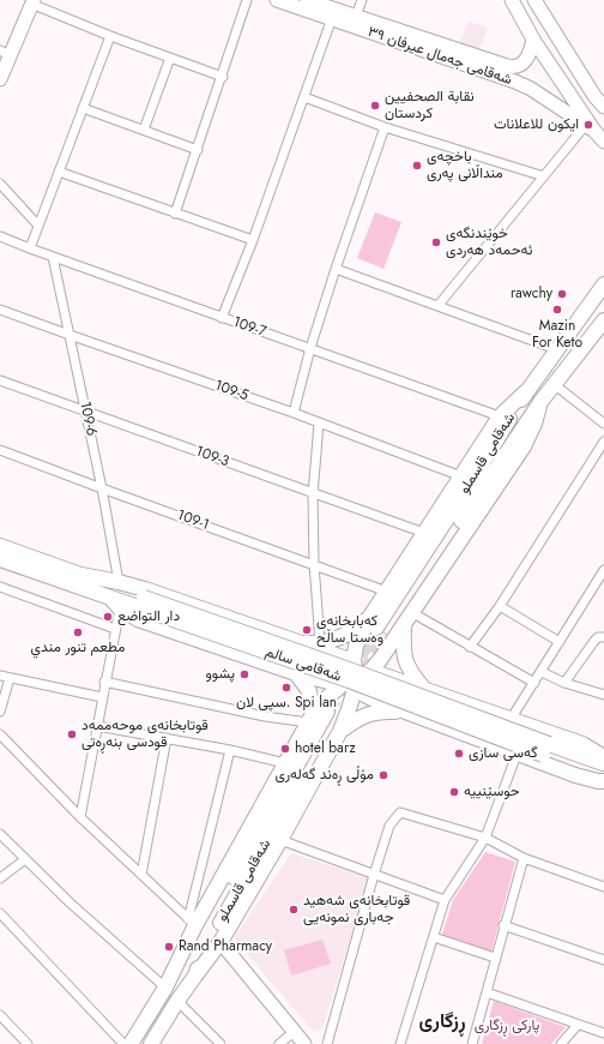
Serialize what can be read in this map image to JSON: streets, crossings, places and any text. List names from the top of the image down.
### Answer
{
  "streets": {
    "main road": ["شەقامی جەمال عیرفان ٣٩", "شەقامی قاسملو", "شەقامی سالم"],
    "street": [
      "109-7",
      "109-5",
      "109-6",
      "109-3",
      "109-1"
    ]
  },
  "crossings": [
    ["109-7", "109-6"],
    ["109-5", "109-6"],
    ["109-6", "109-3"],
    ["109-6", "109-1"]
  ],
  "districts": ["ڕزگاری"],
  "parks": ["پارکی ڕزگاری"],
  "places": [
    "نقابة الصحفیین کردستان",
    "ايكون للاعلانات",
    "باخچەی منداڵانی پەری",
    "خوێندنگەی ئەحمەد هەردی",
    "rawchy",
    "Mazin For Keto",
    "دار التواضع",
    "کەبابخانەی وەستا ساڵح",
    "مطعم تنور مندي",
    "پشوو",
    "سپی لان. Spi lan",
    "قوتابخانەی موحەممەد قودسی بنەڕەتی",
    "hotel barz",
    "گەسی سازی",
    "مۆڵی ڕەند گەلەری",
    "حوسێنییە",
    "قوتابخانەی شەهید جەباری نمونەیی",
    "Rand Pharmacy"
  ]
}
